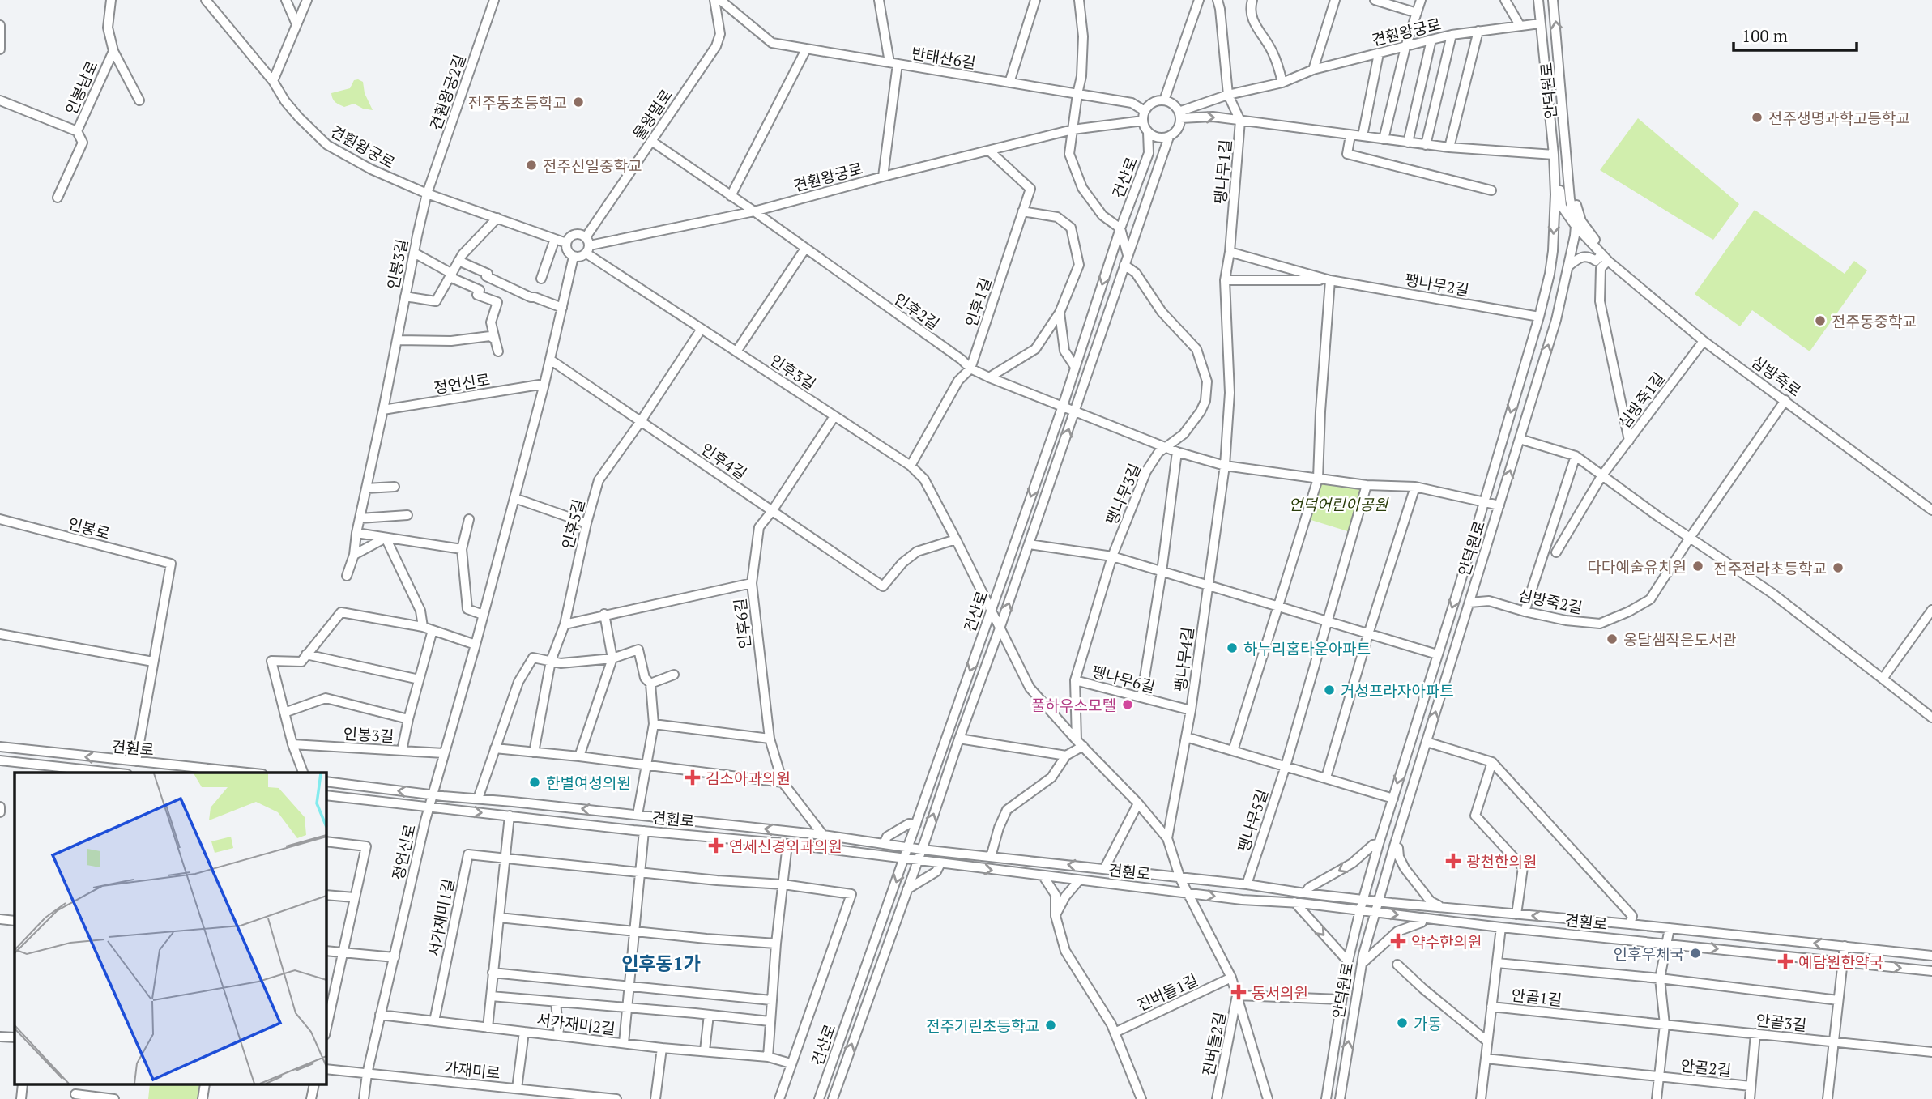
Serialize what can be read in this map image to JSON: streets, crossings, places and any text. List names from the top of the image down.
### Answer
{
  "streets": {
    "street": [
      "견훤왕궁로",
      "반태산6길",
      "인봉남로",
      "안덕원로",
      "견훤왕궁2길",
      "물왕멀로",
      "팽나무1길",
      "건산로",
      "인봉3길",
      "팽나무2길",
      "인후1길",
      "인후2길",
      "인후3길",
      "심방죽로",
      "정언신로",
      "심방죽1길",
      "인후4길",
      "팽나무3길",
      "인후5길",
      "인봉로",
      "심방죽2길",
      "인후6길",
      "팽나무4길",
      "팽나무6길",
      "견훤로",
      "팽나무5길",
      "서가재미1길",
      "진버들1길",
      "안골1길",
      "안골3길",
      "서가재미2길",
      "진버들2길",
      "안골2길",
      "가재미로"
    ]
  },
  "crossings": [
    ["견훤왕궁로", "반태산6길"],
    ["견훤왕궁로", "안덕원로"],
    ["견훤왕궁로", "견훤왕궁2길"],
    ["견훤왕궁로", "물왕멀로"],
    ["견훤왕궁로", "건산로"],
    ["견훤왕궁로", "인봉3길"],
    ["견훤왕궁로", "인후1길"],
    ["견훤왕궁로", "인후2길"],
    ["견훤왕궁로", "인후3길"],
    ["견훤왕궁로", "정언신로"],
    ["반태산6길", "건산로"],
    ["안덕원로", "팽나무1길"],
    ["안덕원로", "팽나무2길"],
    ["안덕원로", "심방죽2길"],
    ["안덕원로", "견훤로"],
    ["견훤왕궁2길", "인봉3길"],
    ["물왕멀로", "인후2길"],
    ["물왕멀로", "인후3길"],
    ["물왕멀로", "정언신로"],
    ["팽나무1길", "팽나무2길"],
    ["건산로", "인후2길"],
    ["건산로", "인후3길"],
    ["건산로", "견훤로"],
    ["인봉3길", "정언신로"],
    ["인후1길", "인후2길"],
    ["인후1길", "인후3길"],
    ["인후3길", "정언신로"],
    ["인후3길", "인후4길"],
    ["인후3길", "인후5길"],
    ["인후3길", "인후6길"],
    ["심방죽로", "심방죽1길"],
    ["심방죽로", "심방죽2길"],
    ["정언신로", "인후4길"],
    ["정언신로", "견훤로"],
    ["정언신로", "가재미로"],
    ["인후4길", "인후5길"],
    ["인후4길", "인후6길"],
    ["인후6길", "견훤로"],
    ["팽나무4길", "팽나무6길"],
    ["견훤로", "팽나무5길"],
    ["견훤로", "안골1길"],
    ["견훤로", "서가재미2길"],
    ["견훤로", "안골2길"],
    ["서가재미1길", "서가재미2길"],
    ["안골1길", "안골3길"],
    ["안골1길", "안골2길"],
    ["안골3길", "안골2길"]
  ],
  "districts": ["인후동1가"],
  "parks": ["언덕어린이공원"],
  "places": {
    "other": [
      "전주동초등학교",
      "전주생명과학고등학교",
      "전주신일중학교",
      "전주동중학교",
      "다다예술유치원",
      "전주전라초등학교",
      "옹달샘작은도서관",
      "하누리홈타운아파트",
      "거성프라자아파트",
      "풀하우스모텔",
      "한별여성의원",
      "인후우체국",
      "가동",
      "전주기린초등학교"
    ],
    "health": [
      "김소아과의원",
      "연세신경외과의원",
      "광천한의원",
      "약수한의원",
      "예담원한약국",
      "동서의원"
    ]
  },
  "scale_bar": "100 m"
}
